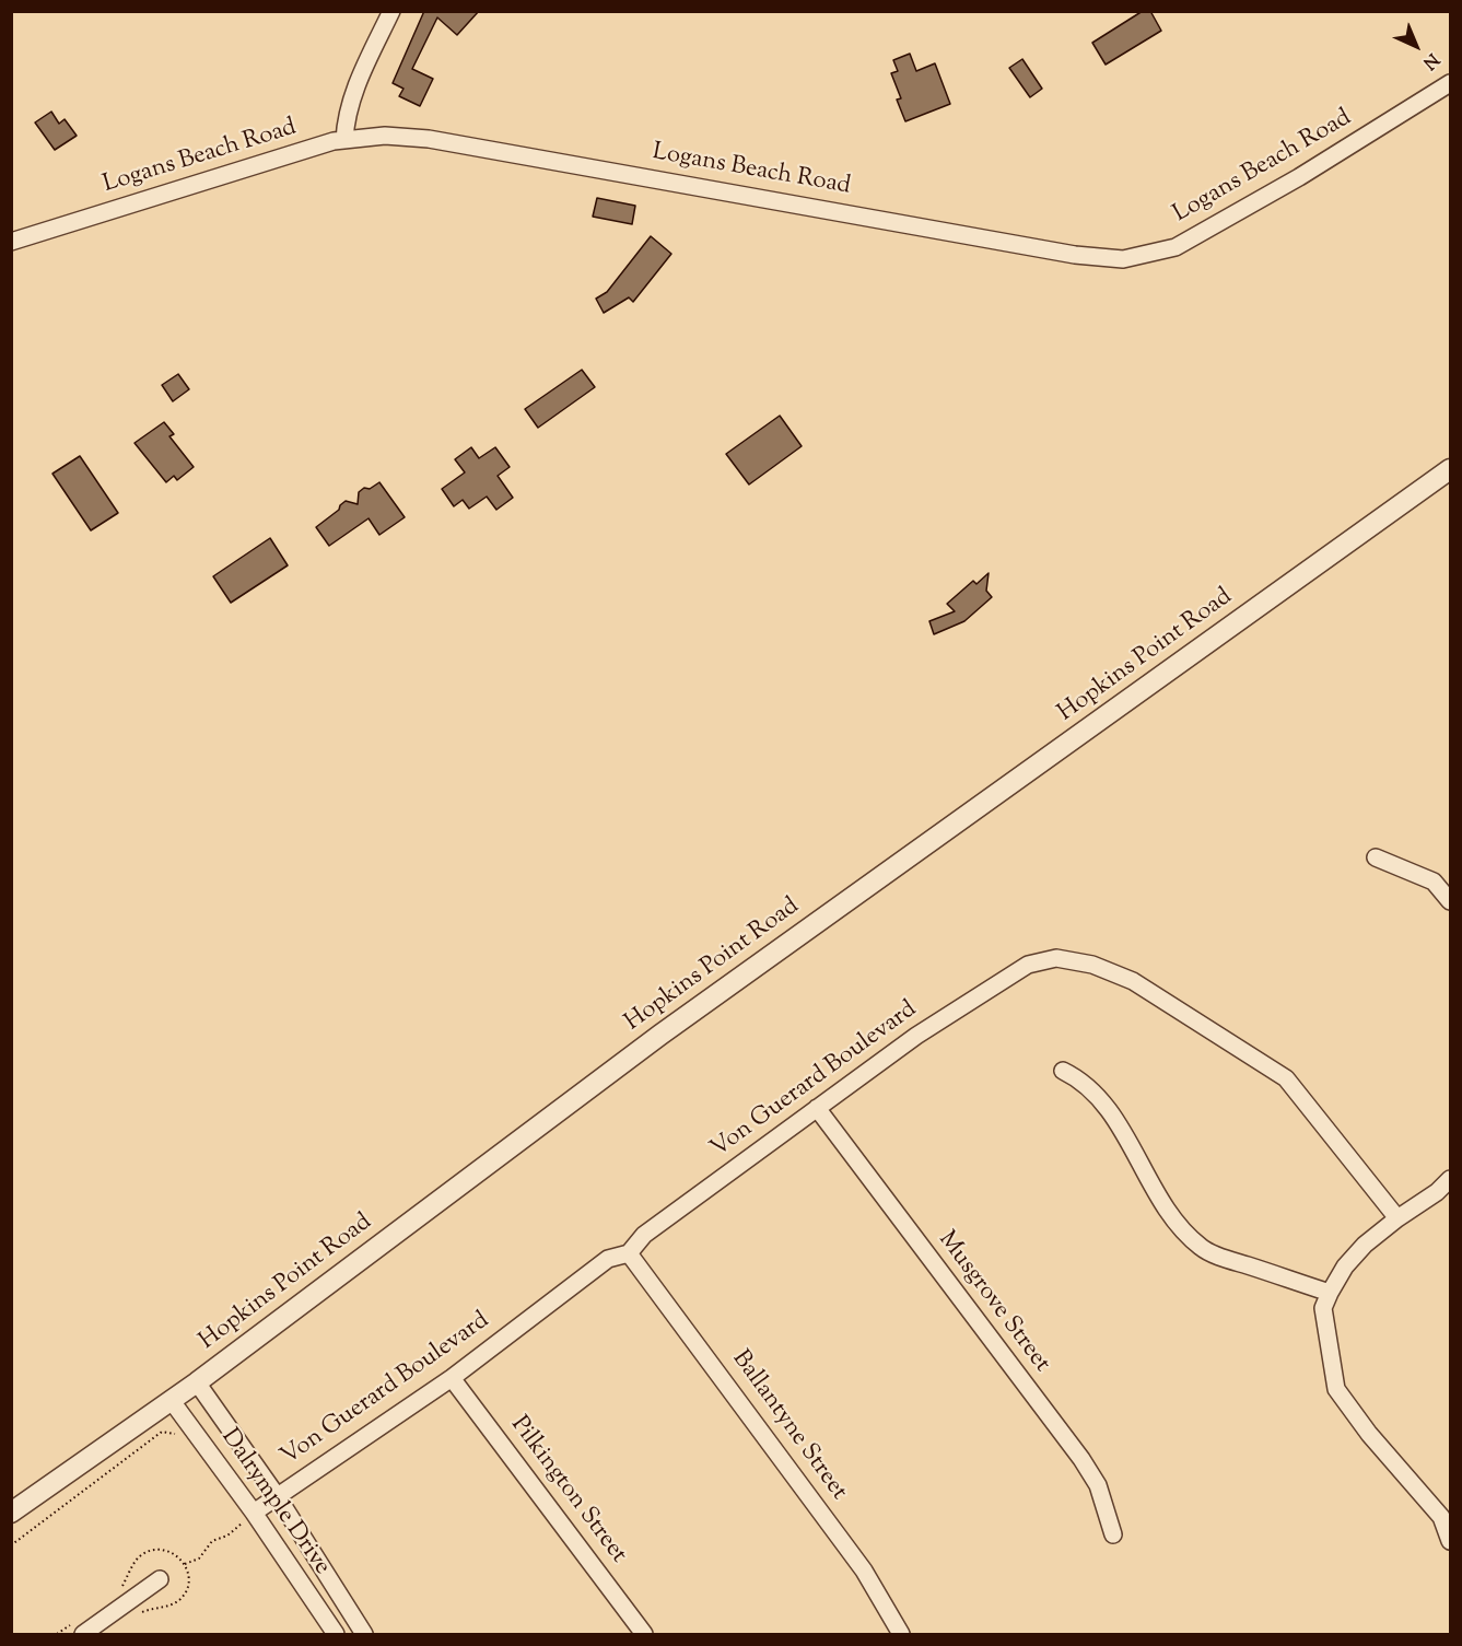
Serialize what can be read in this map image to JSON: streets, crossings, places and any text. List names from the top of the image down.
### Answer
{
  "streets": {
    "street": [
      "Logans Beach Road",
      "Hopkins Point Road",
      "Von Guerard Boulevard",
      "Musgrove Street",
      "Ballantyne Street",
      "Pilkington Street",
      "Dalrymple Drive"
    ]
  },
  "crossings": [
    ["Hopkins Point Road", "Dalrymple Drive"],
    ["Von Guerard Boulevard", "Musgrove Street"],
    ["Von Guerard Boulevard", "Ballantyne Street"],
    ["Von Guerard Boulevard", "Pilkington Street"],
    ["Von Guerard Boulevard", "Dalrymple Drive"]
  ],
  "north": "bottom right"
}
